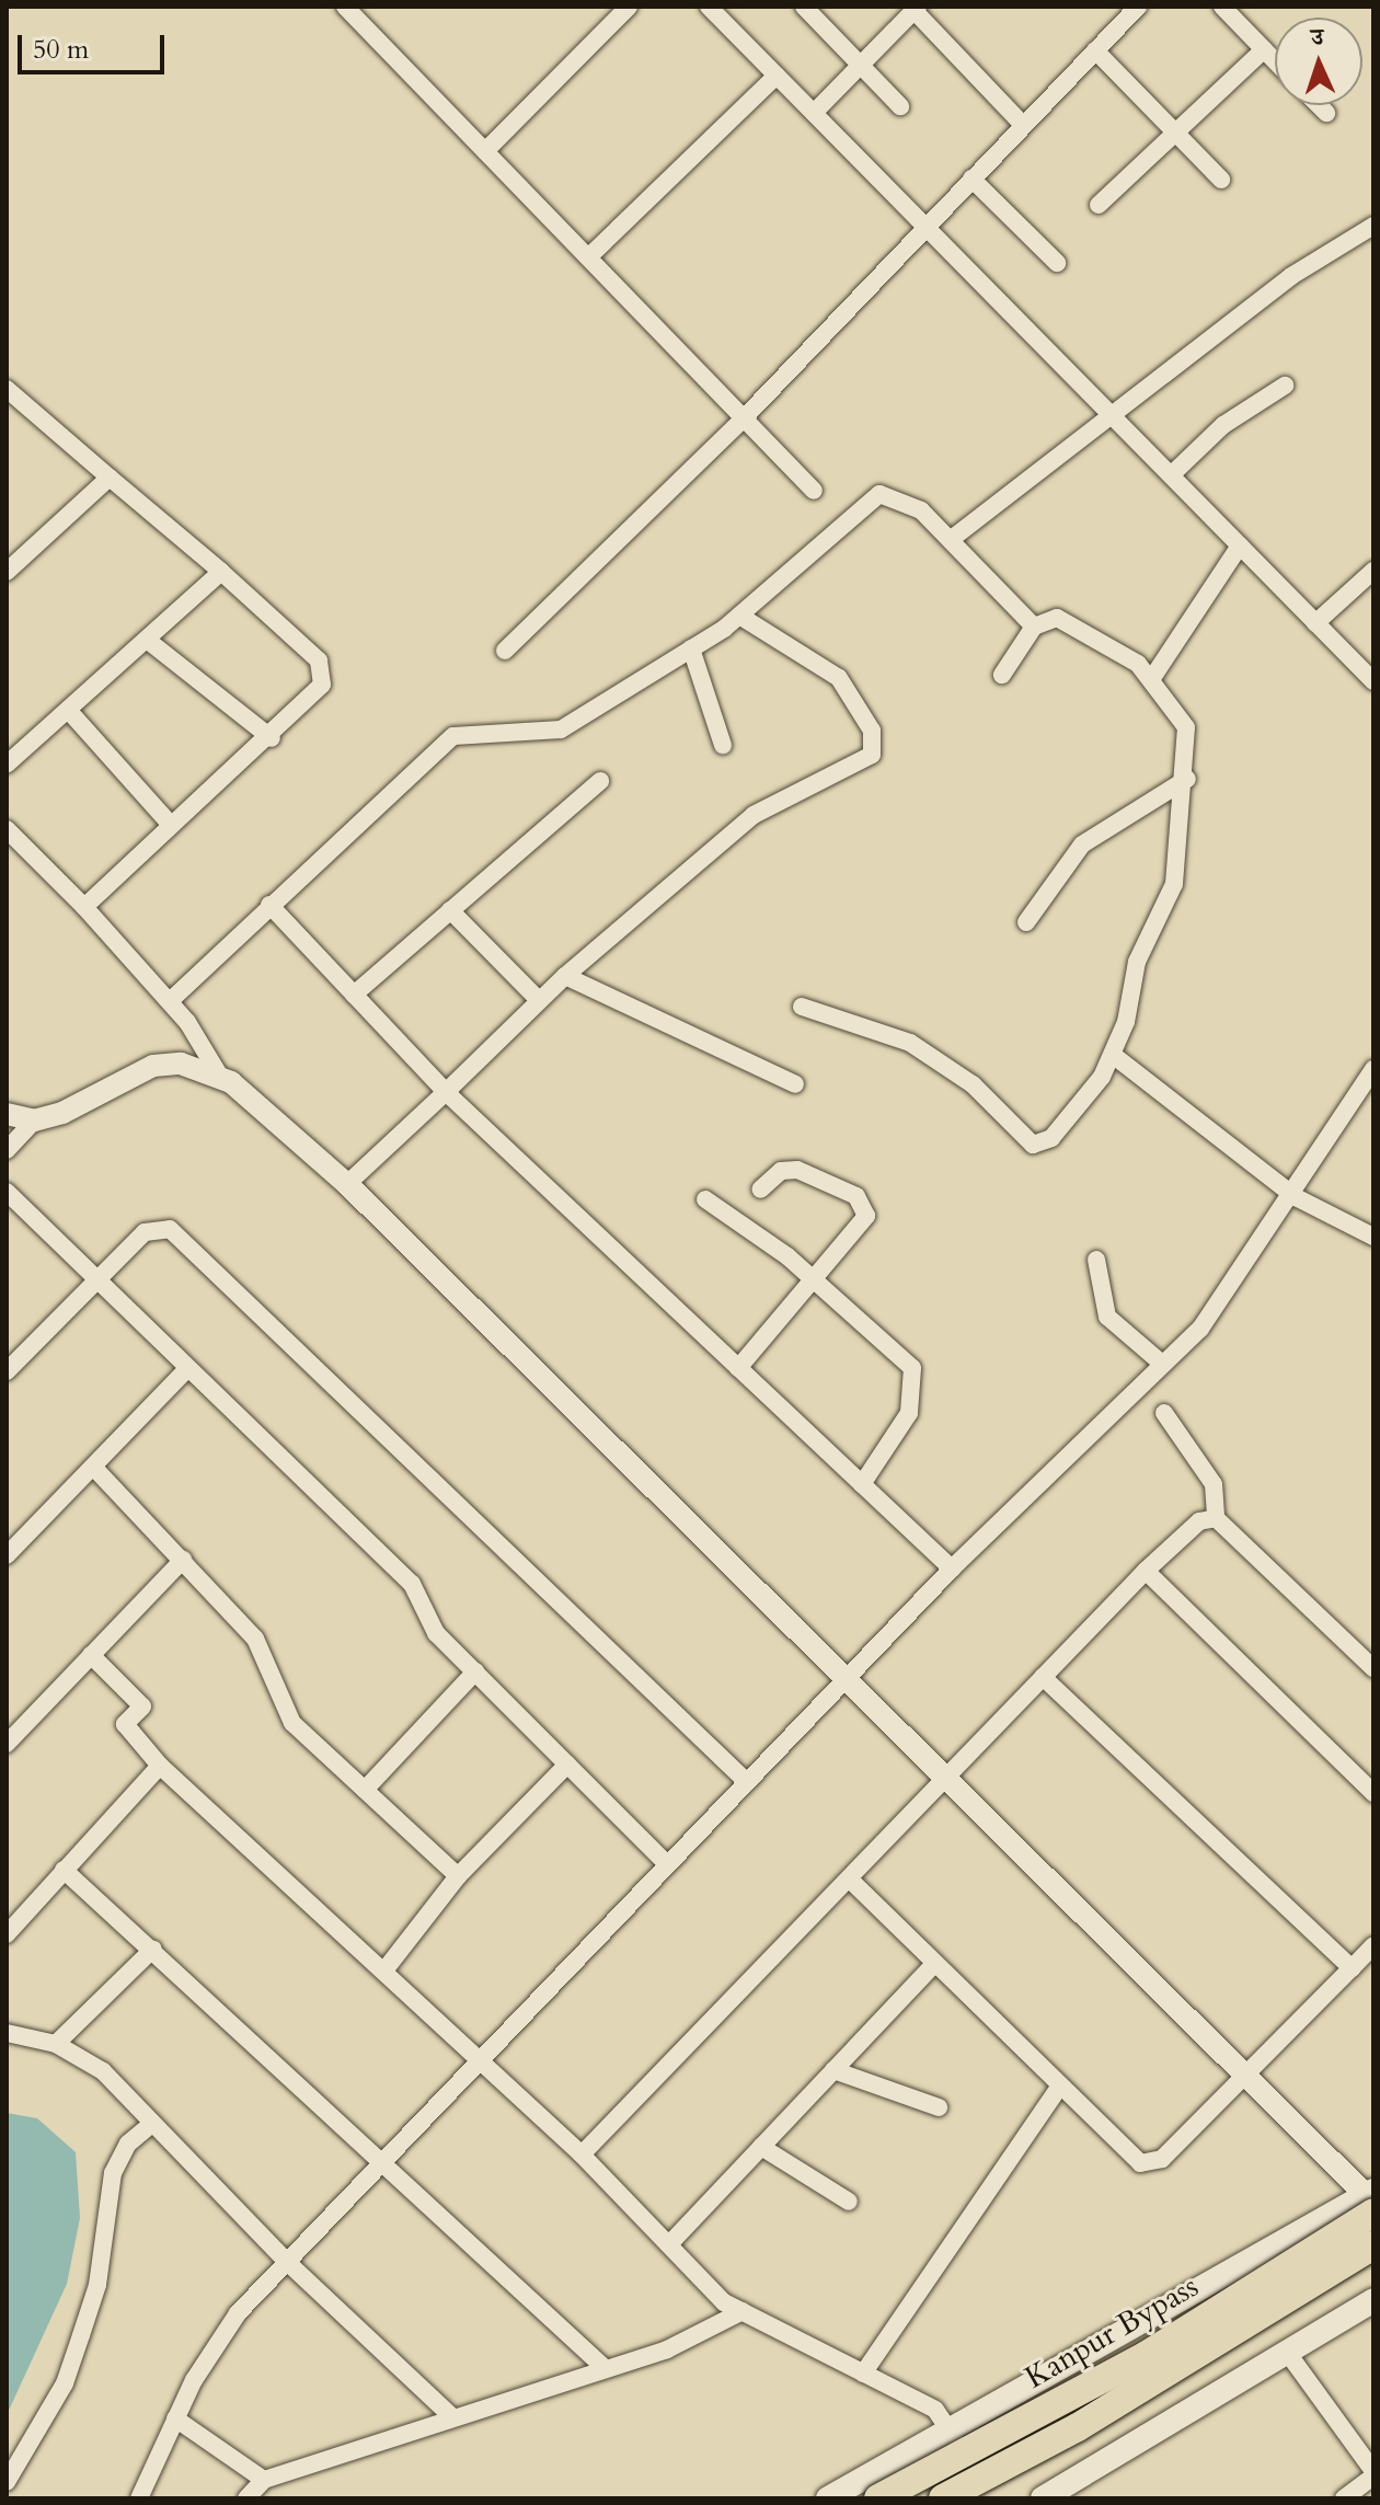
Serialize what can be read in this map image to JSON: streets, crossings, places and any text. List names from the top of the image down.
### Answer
{
  "streets": {
    "highway": ["Kanpur Bypass"]
  },
  "scale_bar": "50 m",
  "north": "top"
}
